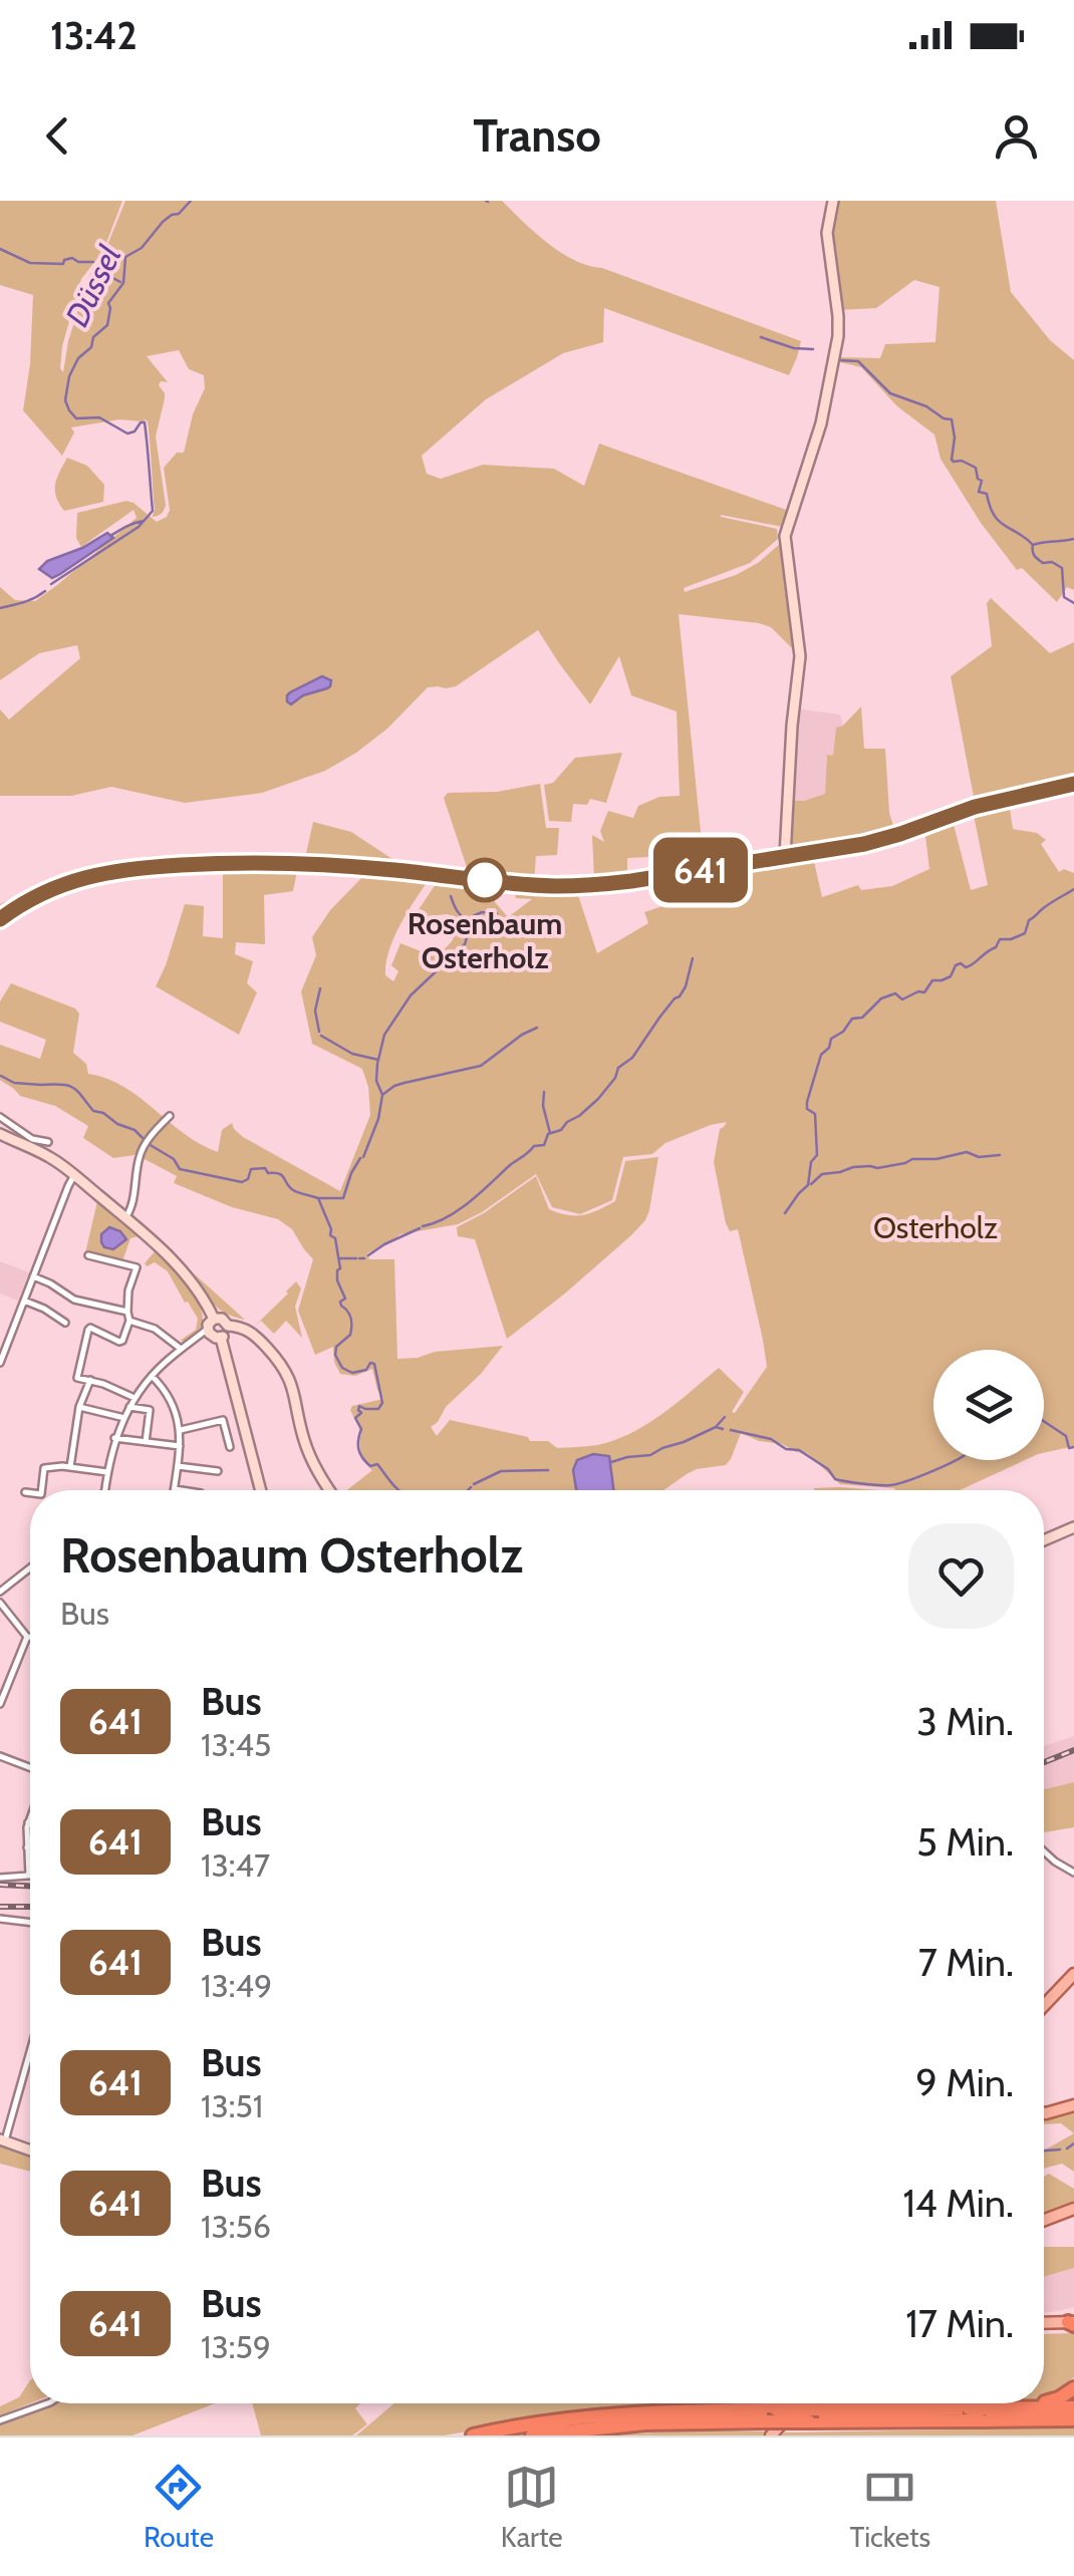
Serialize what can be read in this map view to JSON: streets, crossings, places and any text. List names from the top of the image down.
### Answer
{
  "water": ["Düssel"],
  "parks": ["Osterholz"],
  "places": ["Rosenbaum Osterholz"],
  "lines": ["bus line 641"],
  "page": {
    "status": "13:42",
    "header": "Transo",
    "on_map": "641",
    "heading": ["Rosenbaum Osterholz", "Bus"],
    "list": [
      {
        "mark": "641",
        "name": "Bus",
        "note": "13:45",
        "value": "3 Min."
      },
      {
        "mark": "641",
        "name": "Bus",
        "note": "13:47",
        "value": "5 Min."
      },
      {
        "mark": "641",
        "name": "Bus",
        "note": "13:49",
        "value": "7 Min."
      },
      {
        "mark": "641",
        "name": "Bus",
        "note": "13:51",
        "value": "9 Min."
      },
      {
        "mark": "641",
        "name": "Bus",
        "note": "13:56",
        "value": "14 Min."
      },
      {
        "mark": "641",
        "name": "Bus",
        "note": "13:59",
        "value": "17 Min."
      }
    ],
    "tabs": ["Route", "Karte", "Tickets"]
  }
}
